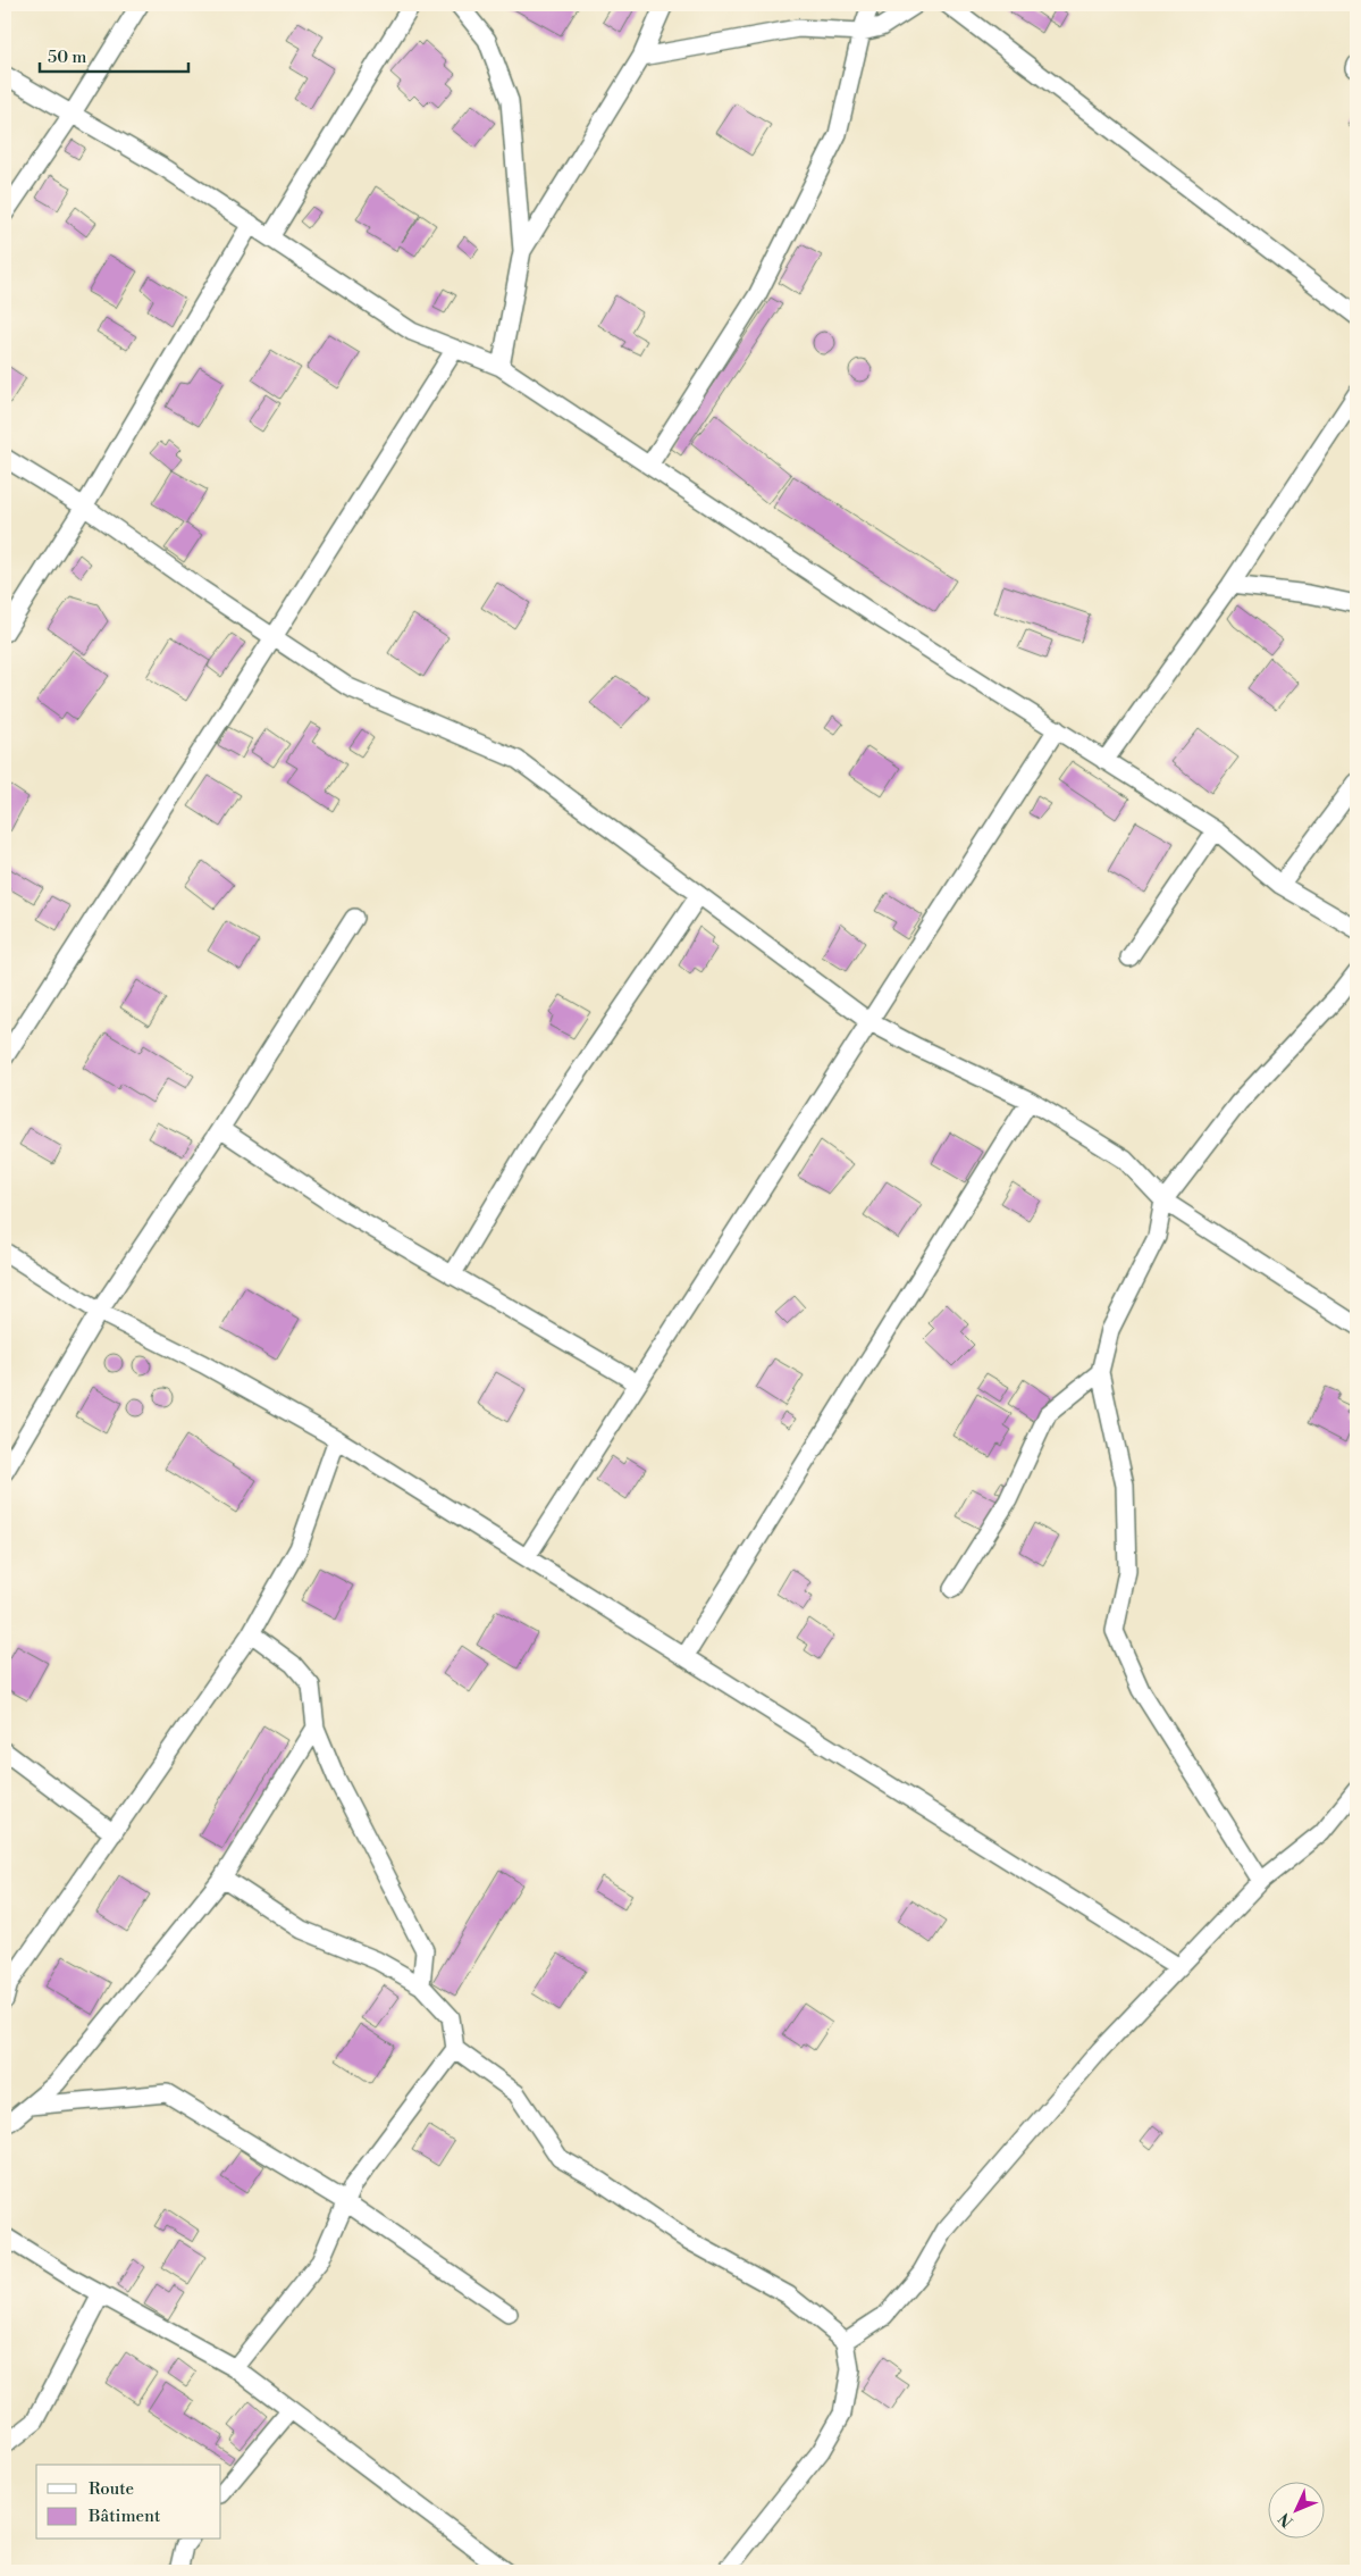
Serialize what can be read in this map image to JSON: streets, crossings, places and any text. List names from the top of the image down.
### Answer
{
  "legend": ["Route", "Bâtiment"],
  "scale_bar": "50 m",
  "north": "bottom left"
}
